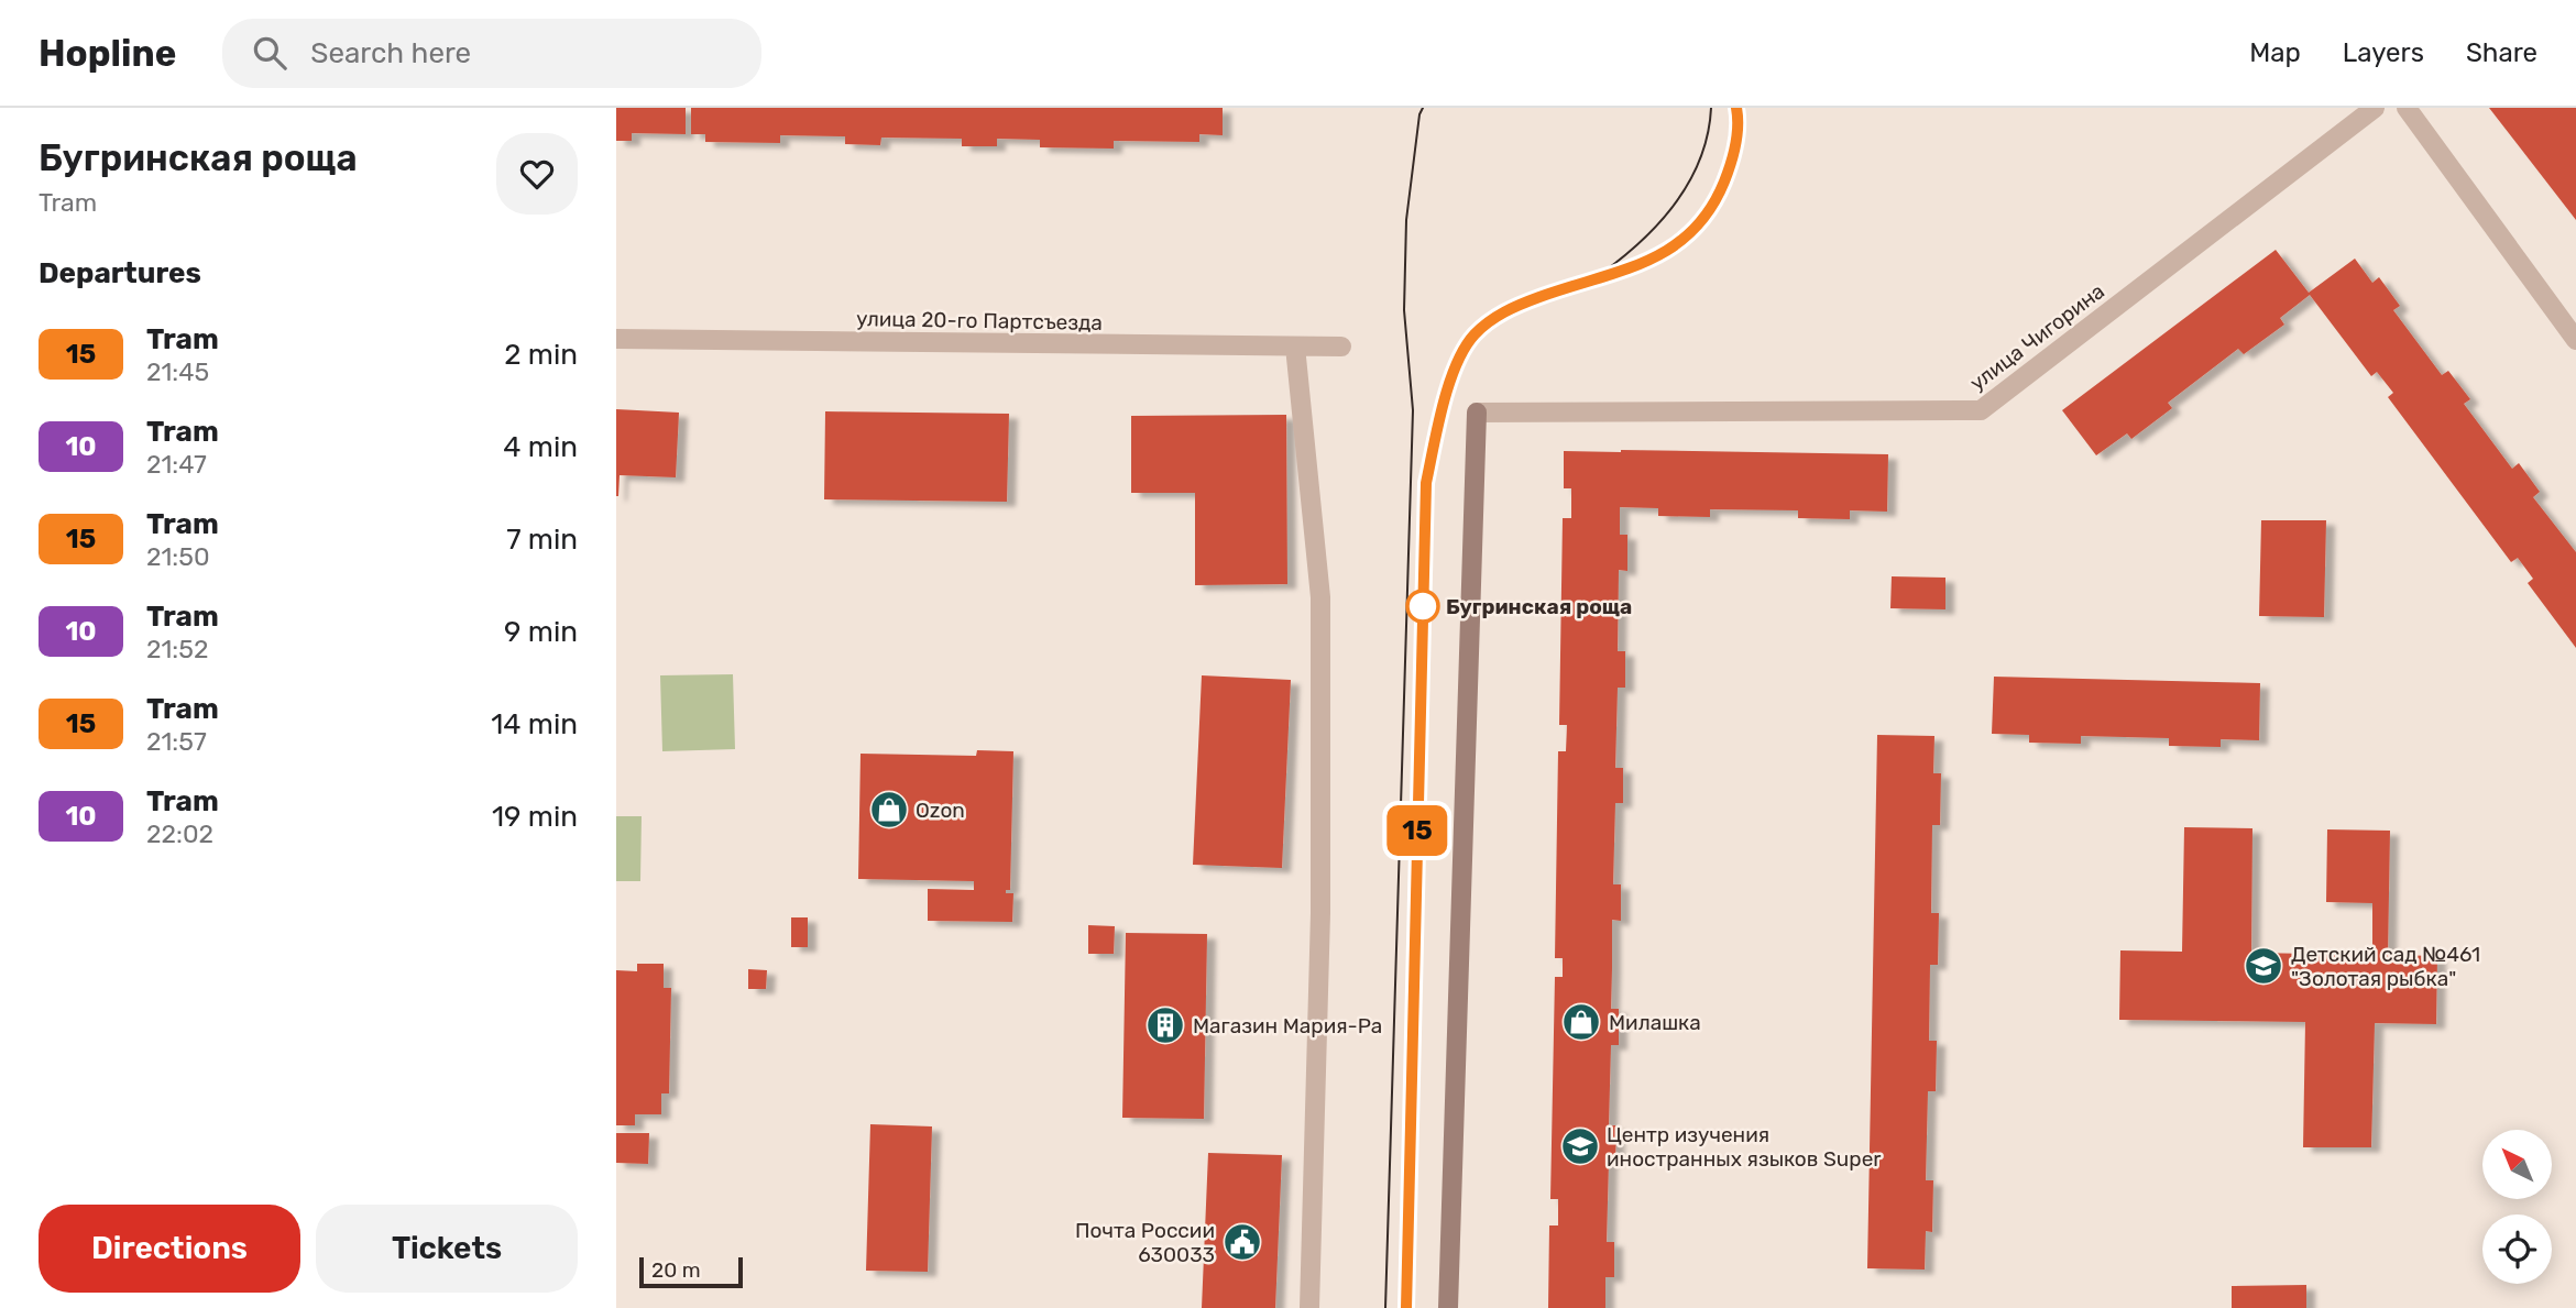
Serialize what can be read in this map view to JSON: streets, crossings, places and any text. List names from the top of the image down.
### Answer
{
  "streets": {
    "street": ["улица 20-го Партсъезда", "улица Чигорина"]
  },
  "places": {
    "other": ["Бугринская роща"],
    "shop": ["Ozon", "Милашка"],
    "school or university": ["Детский сад №461 \"Золотая рыбка\"", "Центр изучения иностранных языков Super"],
    "building": ["Магазин Мария-Ра"],
    "public building": ["Почта России 630033"]
  },
  "lines": ["tram line 15"],
  "scale_bar": "20 m",
  "north": "top left",
  "page": {
    "header": "Hopline",
    "search": "Search here",
    "nav": ["Map", "Layers", "Share"],
    "heading": [
      ["Бугринская роща", "Tram"],
      "Departures"
    ],
    "on_map": "15",
    "list": [
      {
        "mark": "15",
        "name": "Tram",
        "note": "21:45",
        "value": "2 min"
      },
      {
        "mark": "10",
        "name": "Tram",
        "note": "21:47",
        "value": "4 min"
      },
      {
        "mark": "15",
        "name": "Tram",
        "note": "21:50",
        "value": "7 min"
      },
      {
        "mark": "10",
        "name": "Tram",
        "note": "21:52",
        "value": "9 min"
      },
      {
        "mark": "15",
        "name": "Tram",
        "note": "21:57",
        "value": "14 min"
      },
      {
        "mark": "10",
        "name": "Tram",
        "note": "22:02",
        "value": "19 min"
      }
    ],
    "buttons": ["Directions", "Tickets"],
    "scale": "20 m"
  }
}
